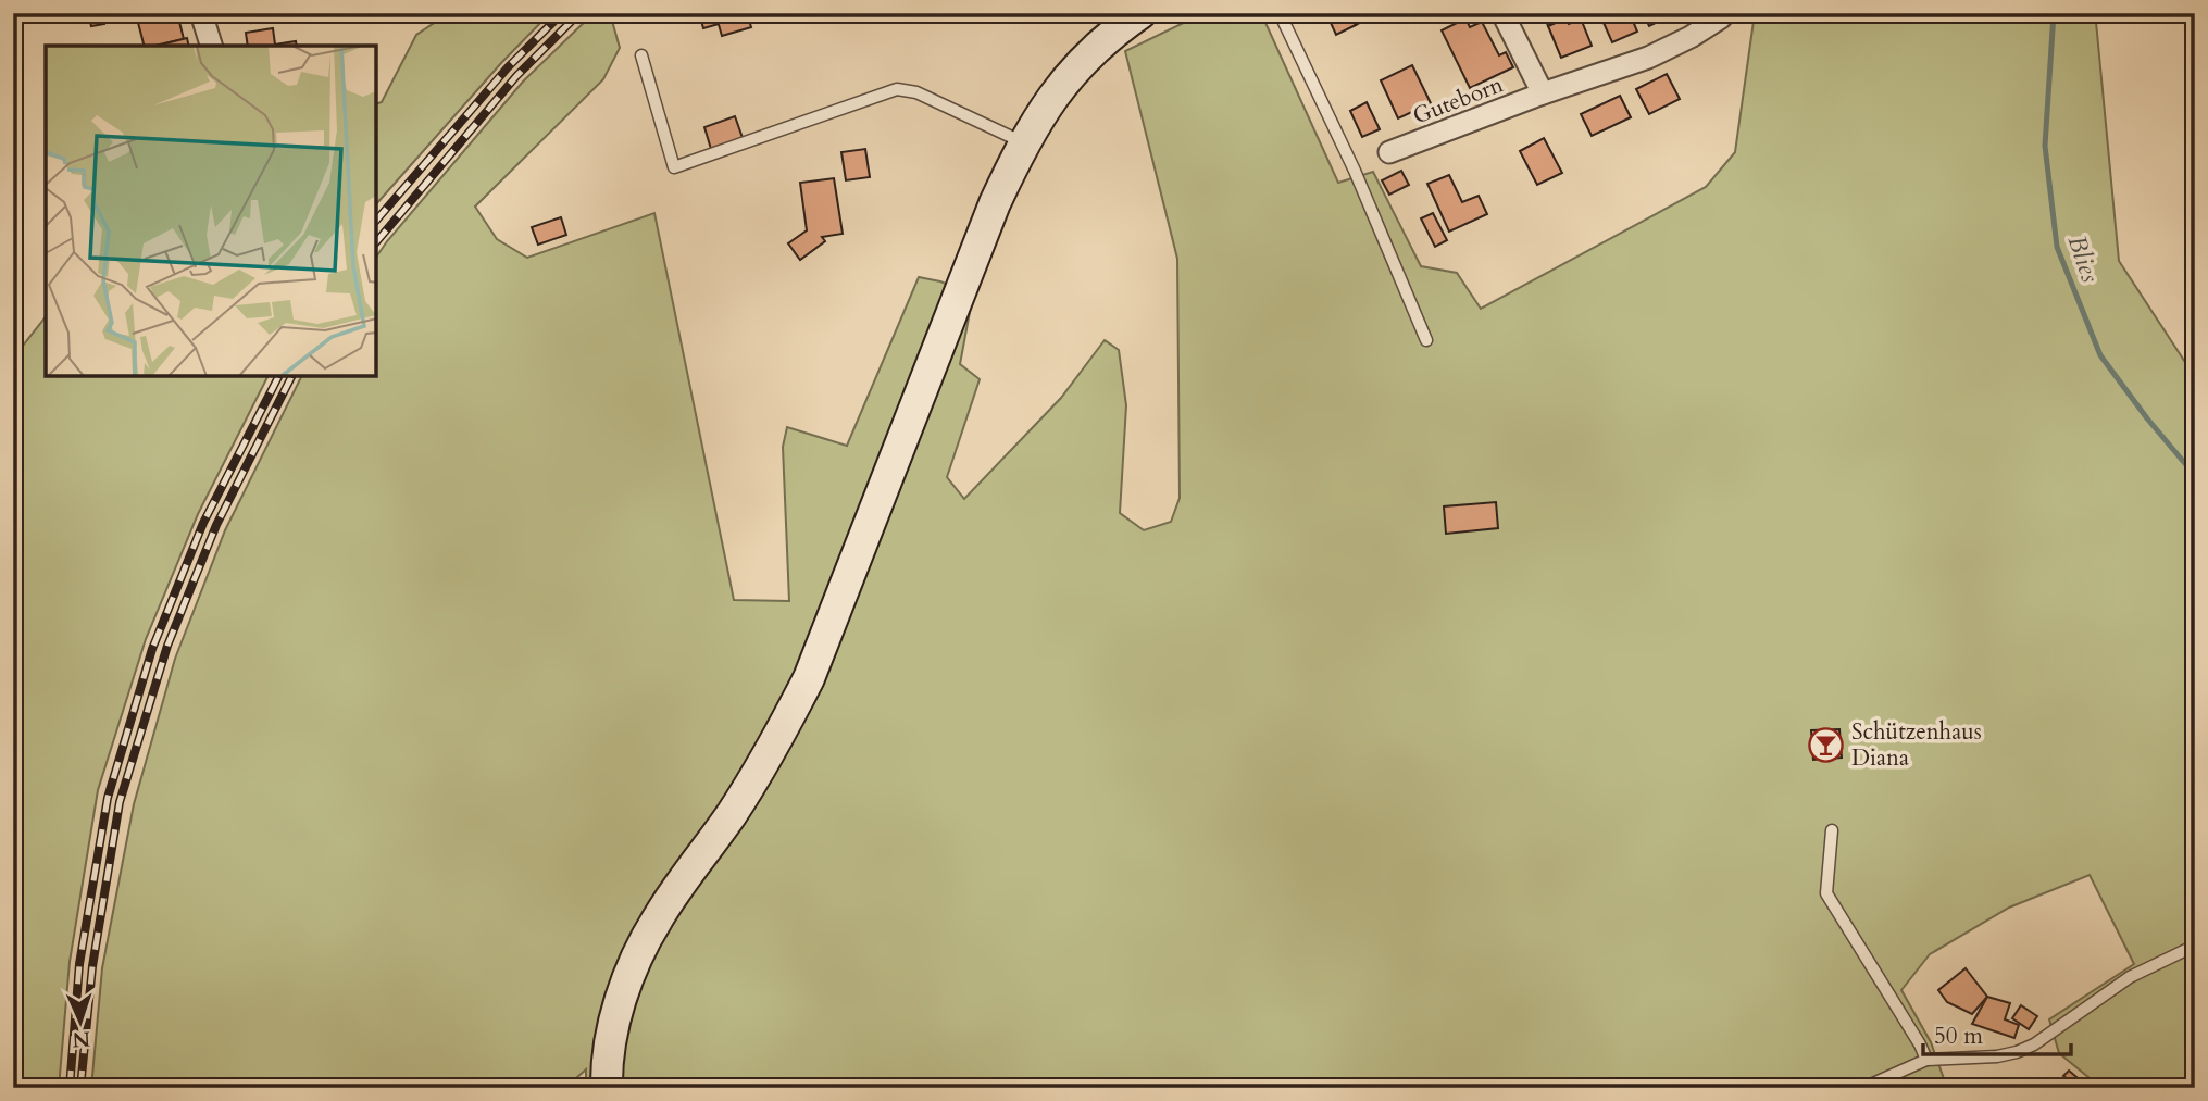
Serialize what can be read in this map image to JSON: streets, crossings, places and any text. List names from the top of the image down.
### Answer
{
  "streets": {
    "street": ["Guteborn"]
  },
  "water": ["Blies"],
  "places": {
    "bar": ["Schützenhaus Diana"]
  },
  "scale_bar": "50 m",
  "north": "bottom"
}
